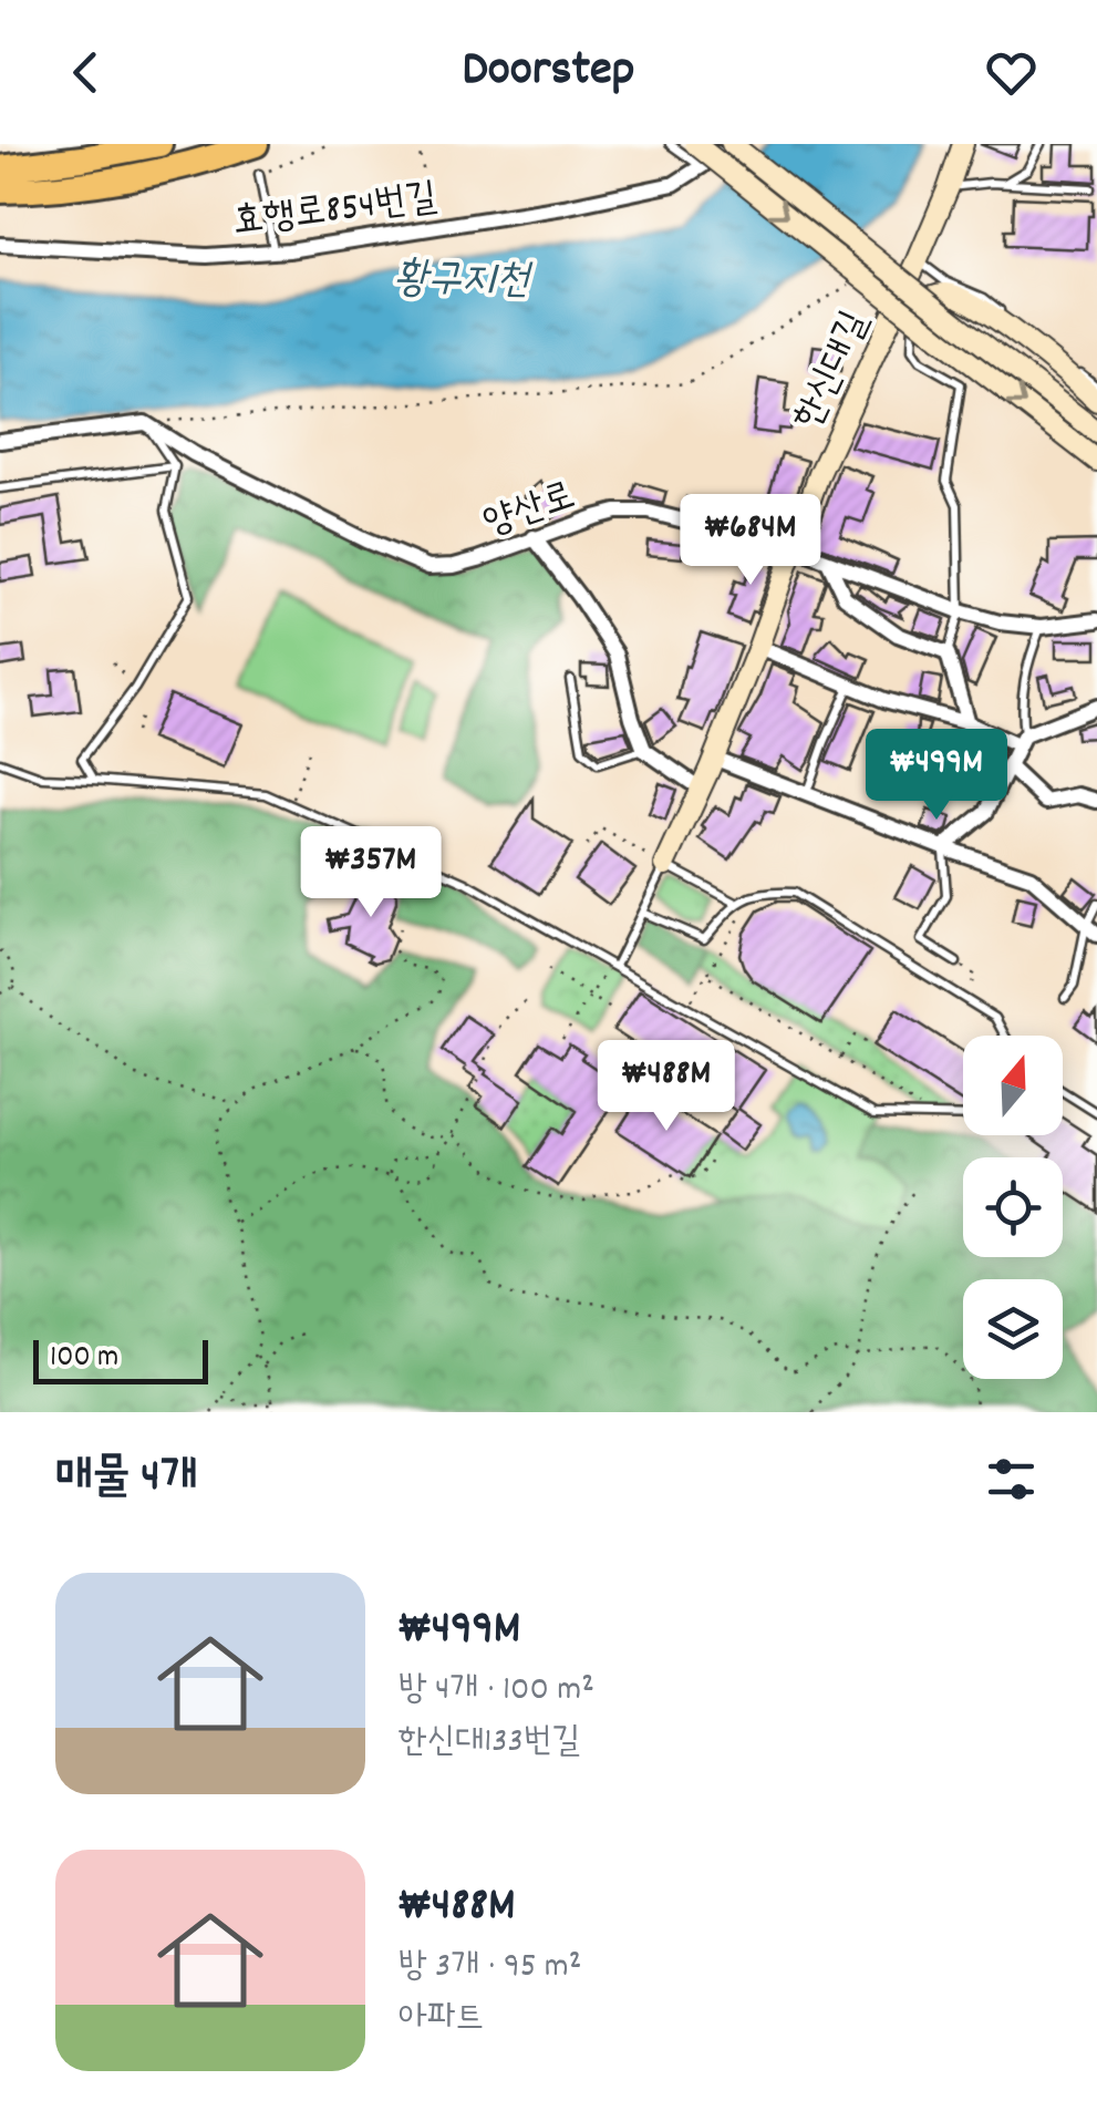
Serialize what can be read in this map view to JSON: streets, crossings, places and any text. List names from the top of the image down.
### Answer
{
  "streets": {
    "main road": ["한신대길"],
    "street": ["효행로854번길", "양산로"]
  },
  "crossings": [
    ["한신대길", "양산로"]
  ],
  "water": ["황구지천"],
  "scale_bar": "100 m",
  "north": "top",
  "page": {
    "header": "Doorstep",
    "price": [
      "₩684M",
      "₩499M",
      "₩357M",
      "₩488M"
    ],
    "scale": "100 m",
    "heading": "매물 4개",
    "list": [
      {
        "name": "₩499M",
        "note": "방 4개 · 100 m² · 한신대133번길"
      },
      {
        "name": "₩488M",
        "note": "방 3개 · 95 m² · 아파트"
      }
    ]
  }
}
